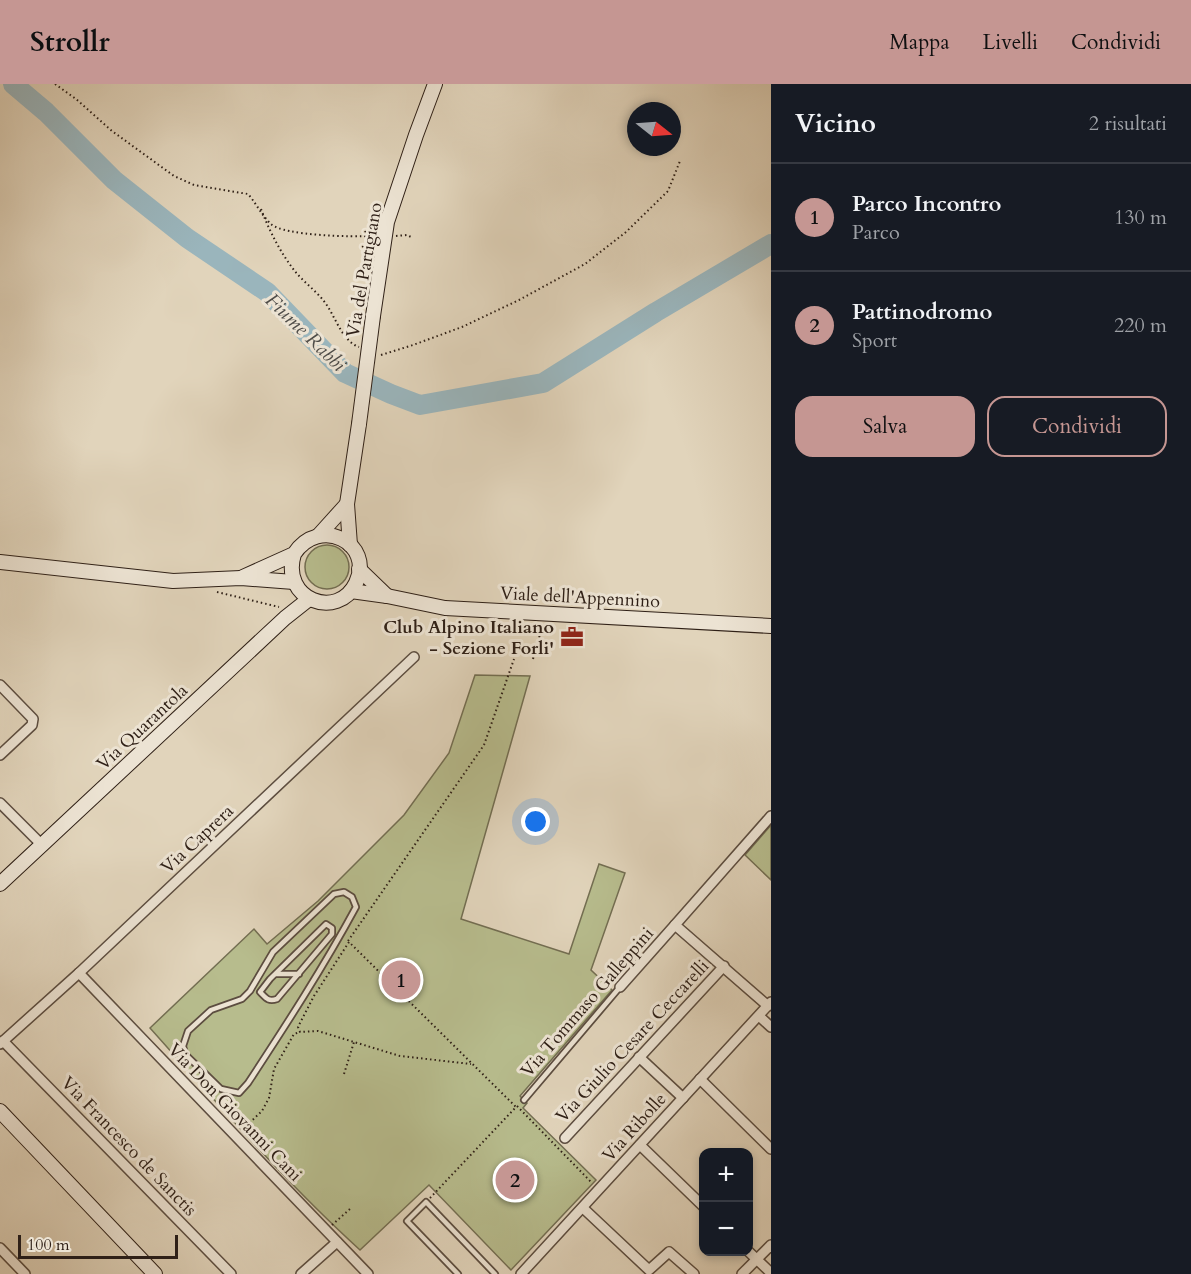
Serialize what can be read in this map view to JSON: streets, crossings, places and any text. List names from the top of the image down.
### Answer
{
  "streets": {
    "main road": ["Via del Partigiano", "Viale dell'Appennino", "Via Quarantola"],
    "street": [
      "Via Caprera",
      "Via Tommaso Galleppini",
      "Via Giulio Cesare Ceccarelli",
      "Via Don Giovanni Cani",
      "Via Ribolle",
      "Via Francesco de Sanctis"
    ]
  },
  "crossings": [
    ["Via del Partigiano", "Viale dell'Appennino"],
    ["Via del Partigiano", "Via Quarantola"],
    ["Viale dell'Appennino", "Via Quarantola"],
    ["Via Caprera", "Via Don Giovanni Cani"],
    ["Via Caprera", "Via Francesco de Sanctis"],
    ["Via Tommaso Galleppini", "Via Giulio Cesare Ceccarelli"],
    ["Via Tommaso Galleppini", "Via Ribolle"]
  ],
  "water": ["Fiume Rabbi"],
  "places": {
    "office": ["Club Alpino Italiano - Sezione Forli'"]
  },
  "scale_bar": "100 m",
  "north": "right",
  "page": {
    "header": "Strollr",
    "nav": ["Mappa", "Livelli", "Condividi"],
    "heading": ["Vicino", "2 risultati"],
    "list": [
      {
        "mark": "1",
        "name": "Parco Incontro",
        "note": "Parco",
        "value": "130 m"
      },
      {
        "mark": "2",
        "name": "Pattinodromo",
        "note": "Sport",
        "value": "220 m"
      }
    ],
    "buttons": ["Salva", "Condividi"],
    "pins": ["1", "2"],
    "map_buttons": ["+", "−"],
    "scale": "100 m"
  }
}
